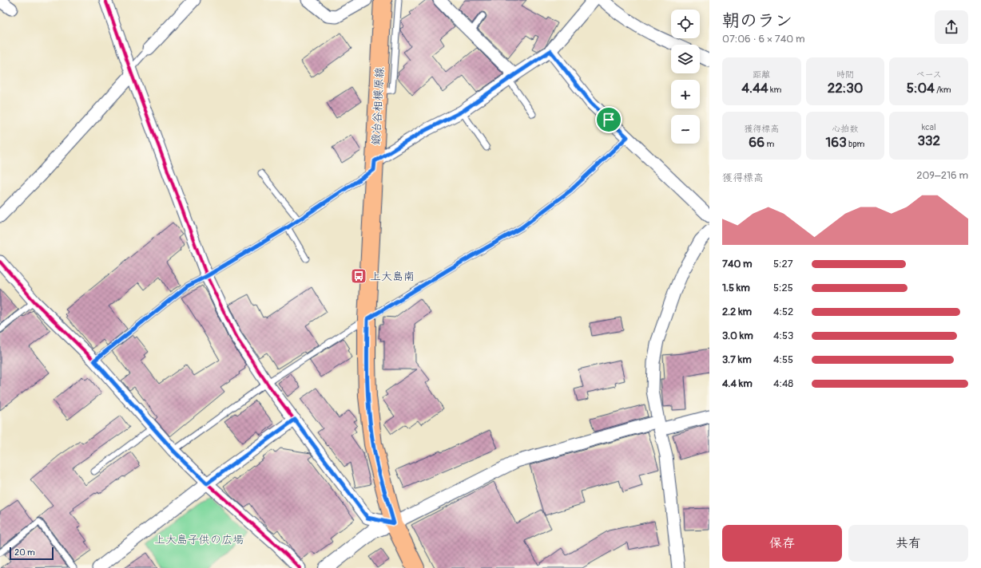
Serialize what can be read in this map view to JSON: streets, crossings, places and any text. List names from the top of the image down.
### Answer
{
  "streets": {
    "main road": ["鍛冶谷相模原線"]
  },
  "parks": ["上大島子供の広場"],
  "places": {
    "bus stop": ["上大島南"]
  },
  "scale_bar": "20 m",
  "page": {
    "heading": ["朝のラン", "07:06 · 6 × 740 m"],
    "map_buttons": ["+", "−"],
    "stats": [
      ["距離", "4.44 km"],
      ["時間", "22:30"],
      ["ペース", "5:04 /km"],
      ["獲得標高", "66 m"],
      ["心拍数", "163 bpm"],
      ["kcal", "332"]
    ],
    "chart": ["獲得標高", "209–216 m"],
    "list": [
      {
        "name": "740 m",
        "note": "5:27"
      },
      {
        "name": "1.5 km",
        "note": "5:25"
      },
      {
        "name": "2.2 km",
        "note": "4:52"
      },
      {
        "name": "3.0 km",
        "note": "4:53"
      },
      {
        "name": "3.7 km",
        "note": "4:55"
      },
      {
        "name": "4.4 km",
        "note": "4:48"
      }
    ],
    "buttons": ["保存", "共有"],
    "scale": "20 m"
  }
}
